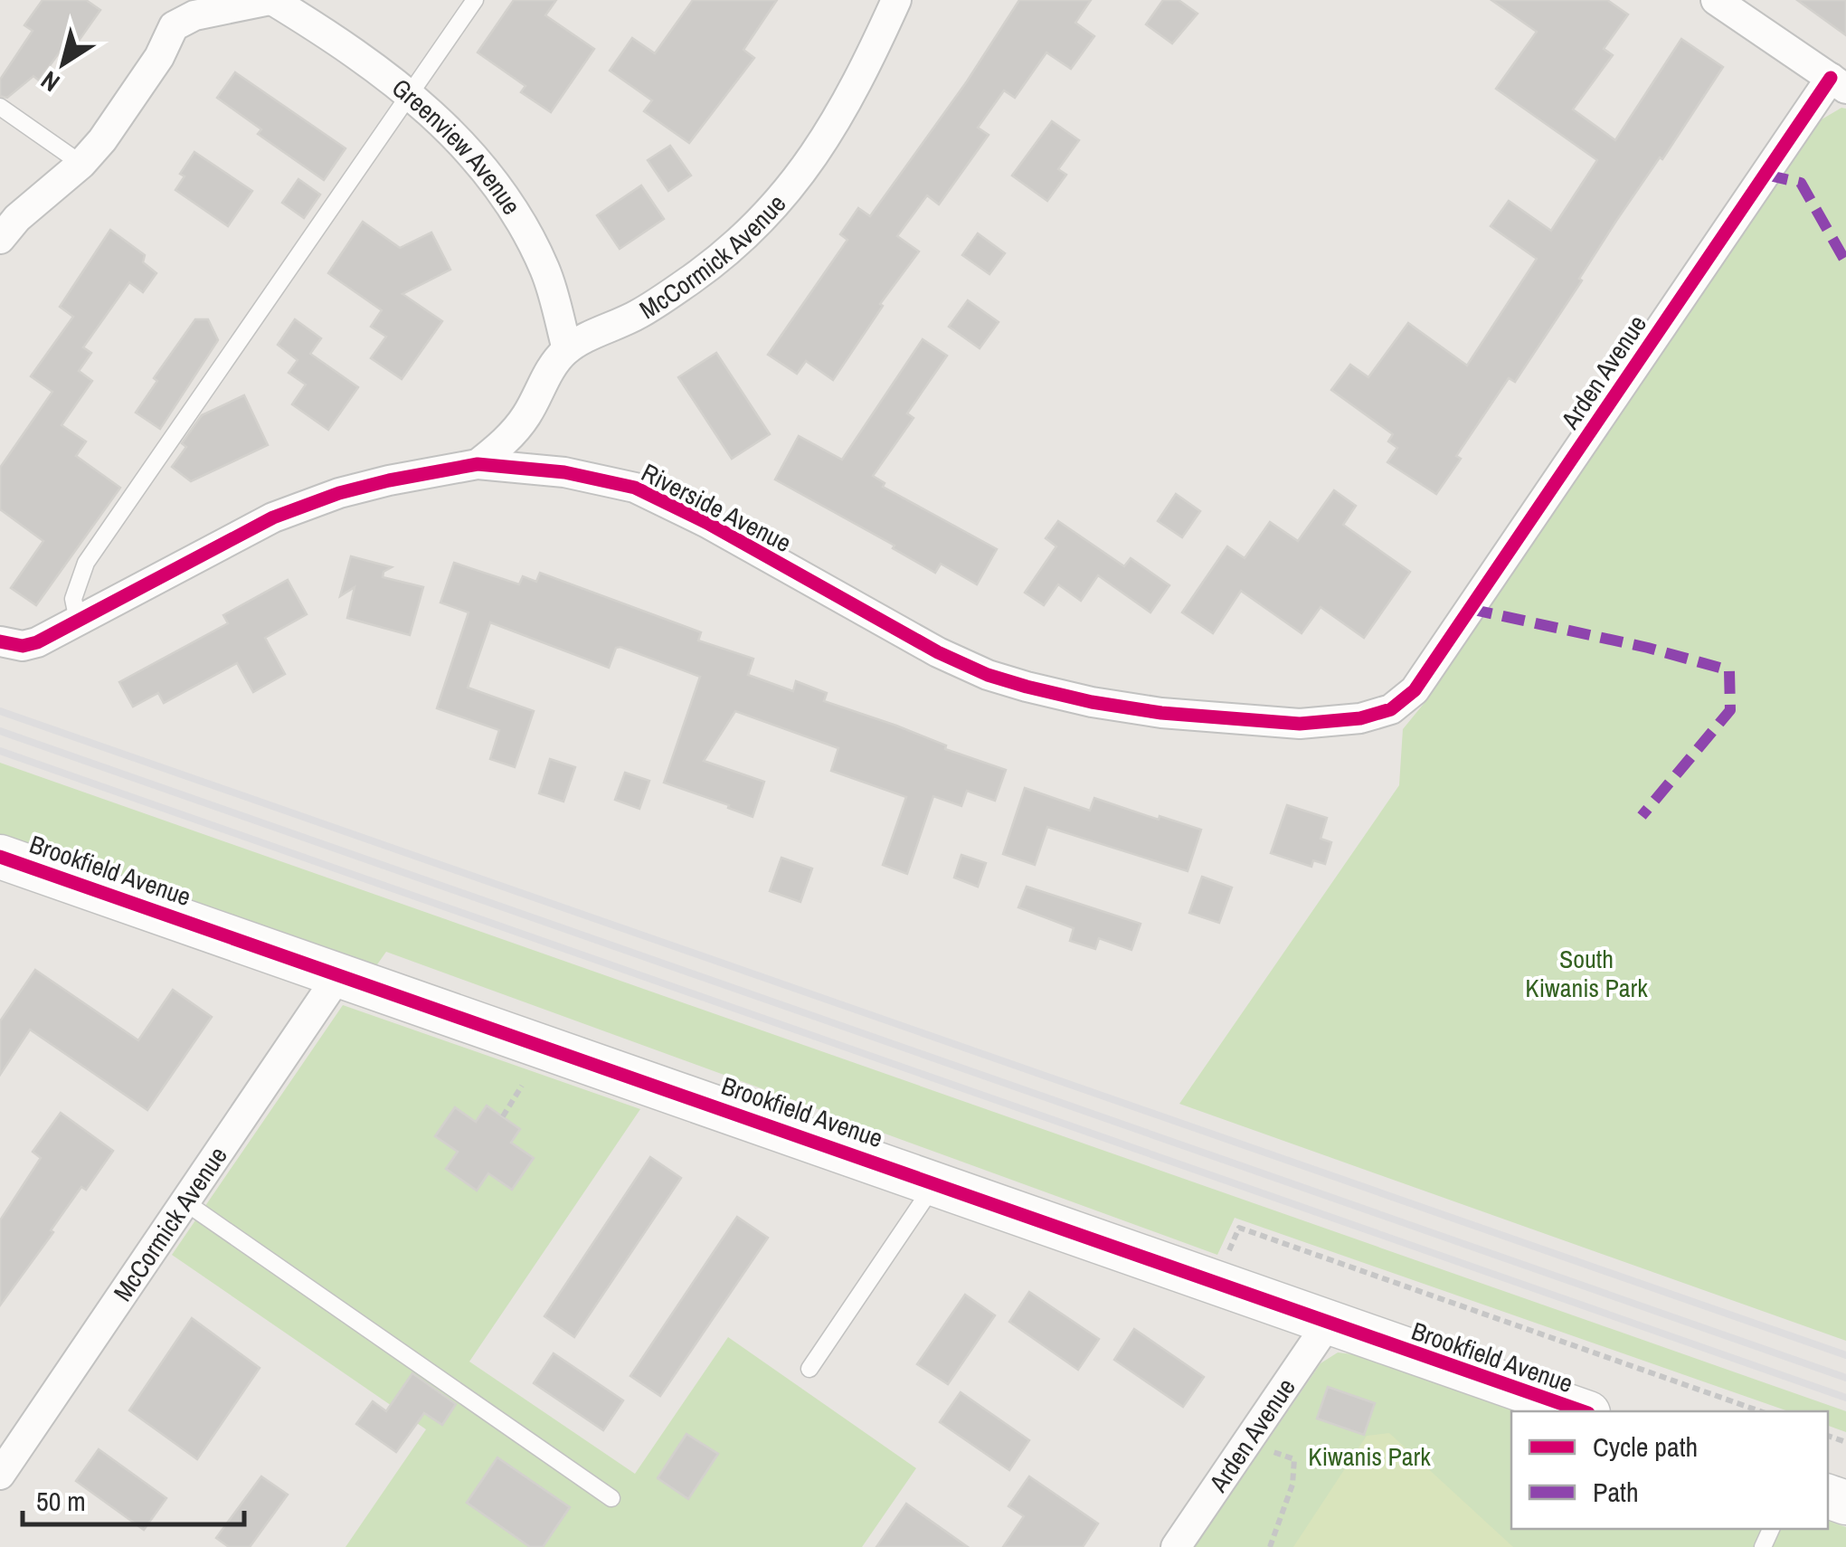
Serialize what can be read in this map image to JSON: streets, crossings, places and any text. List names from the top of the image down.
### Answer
{
  "streets": {
    "street": [
      "Greenview Avenue",
      "McCormick Avenue",
      "Arden Avenue",
      "Riverside Avenue",
      "Brookfield Avenue"
    ]
  },
  "crossings": [
    ["Greenview Avenue", "McCormick Avenue"],
    ["McCormick Avenue", "Riverside Avenue"],
    ["McCormick Avenue", "Brookfield Avenue"],
    ["Arden Avenue", "Riverside Avenue"],
    ["Arden Avenue", "Brookfield Avenue"]
  ],
  "parks": ["South Kiwanis Park", "Kiwanis Park"],
  "legend": ["Cycle path", "Path"],
  "scale_bar": "50 m",
  "north": "bottom left"
}
